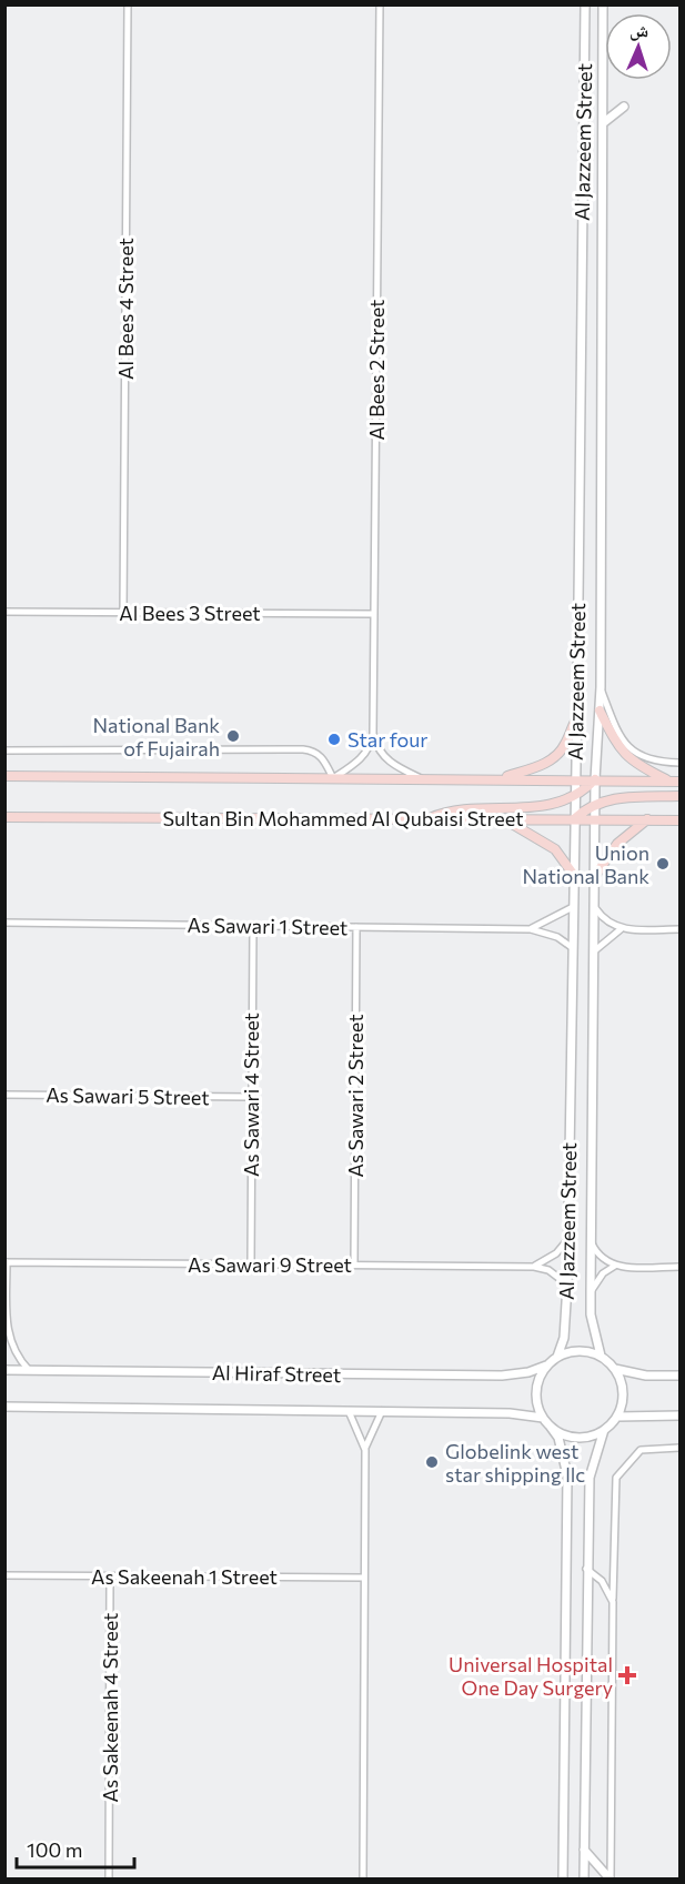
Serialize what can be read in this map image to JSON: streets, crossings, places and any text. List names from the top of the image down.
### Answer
{
  "streets": {
    "main road": ["Sultan Bin Mohammed Al Qubaisi Street"],
    "street": [
      "Al Jazzeem Street",
      "Al Bees 4 Street",
      "Al Bees 2 Street",
      "Al Bees 3 Street",
      "As Sawari 1 Street",
      "As Sawari 4 Street",
      "As Sawari 5 Street",
      "As Sawari 2 Street",
      "As Sawari 9 Street",
      "Al Hiraf Street",
      "As Sakeenah 1 Street",
      "As Sakeenah 4 Street"
    ]
  },
  "crossings": [
    ["Al Jazzeem Street", "Sultan Bin Mohammed Al Qubaisi Street"],
    ["Al Jazzeem Street", "As Sawari 1 Street"],
    ["Al Jazzeem Street", "As Sawari 9 Street"],
    ["Al Jazzeem Street", "Al Hiraf Street"],
    ["Al Bees 4 Street", "Al Bees 3 Street"],
    ["Al Bees 2 Street", "Al Bees 3 Street"],
    ["As Sawari 1 Street", "As Sawari 4 Street"],
    ["As Sawari 1 Street", "As Sawari 2 Street"],
    ["As Sawari 4 Street", "As Sawari 5 Street"],
    ["As Sawari 4 Street", "As Sawari 9 Street"],
    ["As Sawari 2 Street", "As Sawari 9 Street"],
    ["As Sakeenah 1 Street", "As Sakeenah 4 Street"]
  ],
  "places": {
    "other": [
      "National Bank of Fujairah",
      "Star four",
      "Union National Bank",
      "Globelink west star shipping llc"
    ],
    "health": ["Universal Hospital One Day Surgery"]
  },
  "scale_bar": "100 m",
  "north": "top"
}
